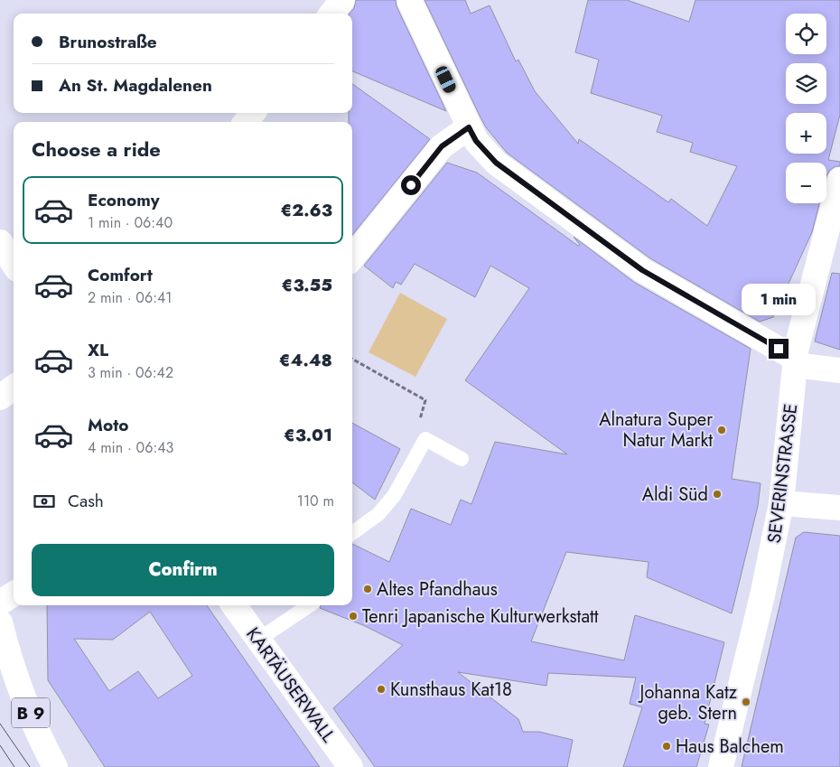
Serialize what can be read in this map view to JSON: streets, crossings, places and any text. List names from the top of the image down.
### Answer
{
  "streets": {
    "street": ["SEVERINSTRASSE", "KARTÄUSERWALL", "B 9"]
  },
  "places": [
    "Alnatura Super Natur Markt",
    "Aldi Süd",
    "Altes Pfandhaus",
    "Tenri Japanische Kulturwerkstatt",
    "Kunsthaus Kat18",
    "Johanna Katz geb. Stern",
    "Haus Balchem"
  ],
  "page": {
    "map_buttons": ["+", "−"],
    "banner": ["Brunostraße", "An St. Magdalenen"],
    "heading": "Choose a ride",
    "list": [
      {
        "name": "Economy",
        "note": "1 min · 06:40",
        "value": "€2.63"
      },
      {
        "name": "Comfort",
        "note": "2 min · 06:41",
        "value": "€3.55"
      },
      {
        "name": "XL",
        "note": "3 min · 06:42",
        "value": "€4.48"
      },
      {
        "name": "Moto",
        "note": "4 min · 06:43",
        "value": "€3.01"
      }
    ],
    "bubble": "1 min",
    "pay": ["Cash", "110 m"],
    "buttons": "Confirm"
  }
}
